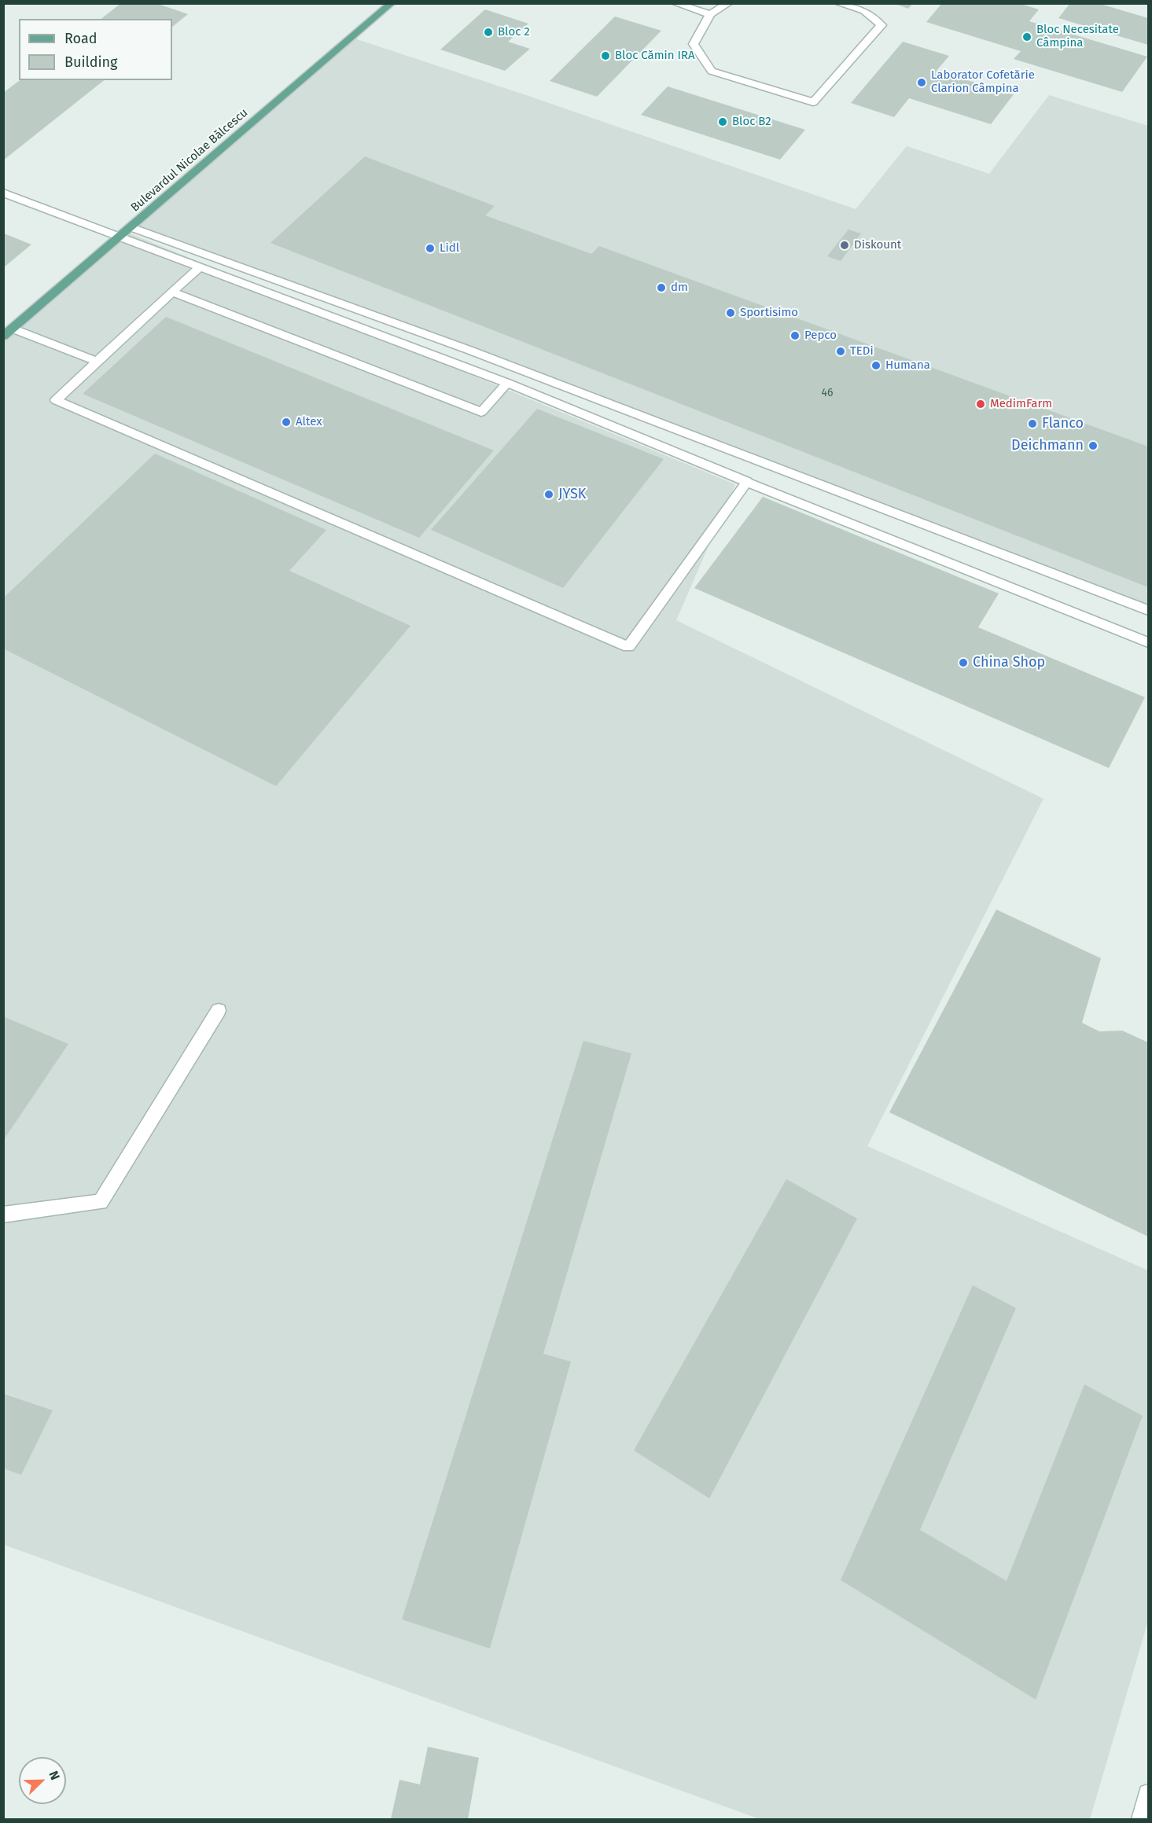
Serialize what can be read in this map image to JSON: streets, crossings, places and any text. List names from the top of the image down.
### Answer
{
  "streets": {
    "main road": ["Bulevardul Nicolae Bălcescu"]
  },
  "places": [
    "Bloc 2",
    "Bloc Necesitate Câmpina",
    "Bloc Cămin IRA",
    "Laborator Cofetărie Clarion Câmpina",
    "Bloc B2",
    "Diskount",
    "Lidl",
    "dm",
    "Sportisimo",
    "Pepco",
    "TEDi",
    "Humana",
    "MedimFarm",
    "Altex",
    "Flanco",
    "Deichmann",
    "JYSK",
    "China Shop"
  ],
  "house_numbers": ["46"],
  "legend": ["Road", "Building"],
  "north": "top right"
}
